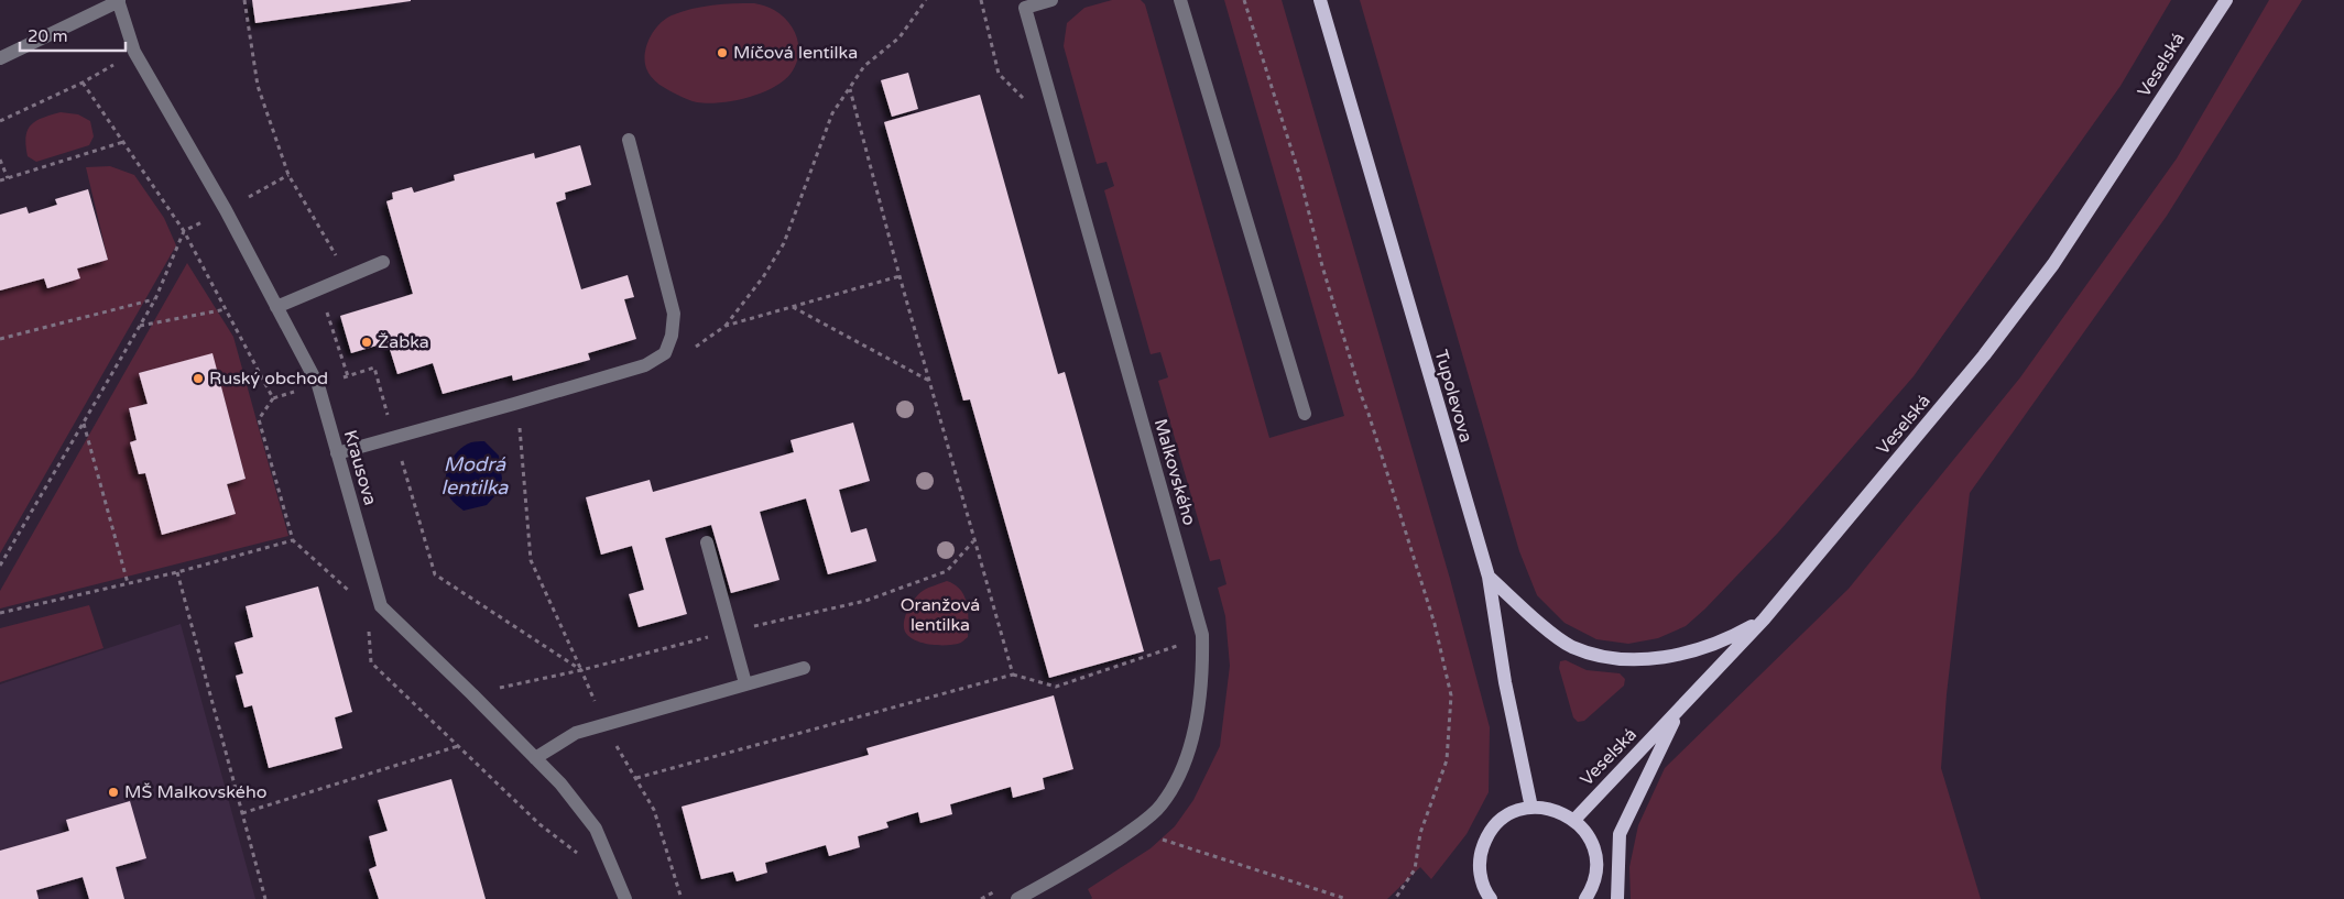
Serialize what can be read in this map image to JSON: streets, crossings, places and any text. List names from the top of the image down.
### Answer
{
  "streets": {
    "main road": ["Veselská", "Tupolevova"],
    "street": ["Krausova", "Malkovského"]
  },
  "water": ["Modrá lentilka"],
  "parks": ["Oranžová lentilka"],
  "places": [
    "Míčová lentilka",
    "Žabka",
    "Ruský obchod",
    "MŠ Malkovského"
  ],
  "scale_bar": "20 m"
}
